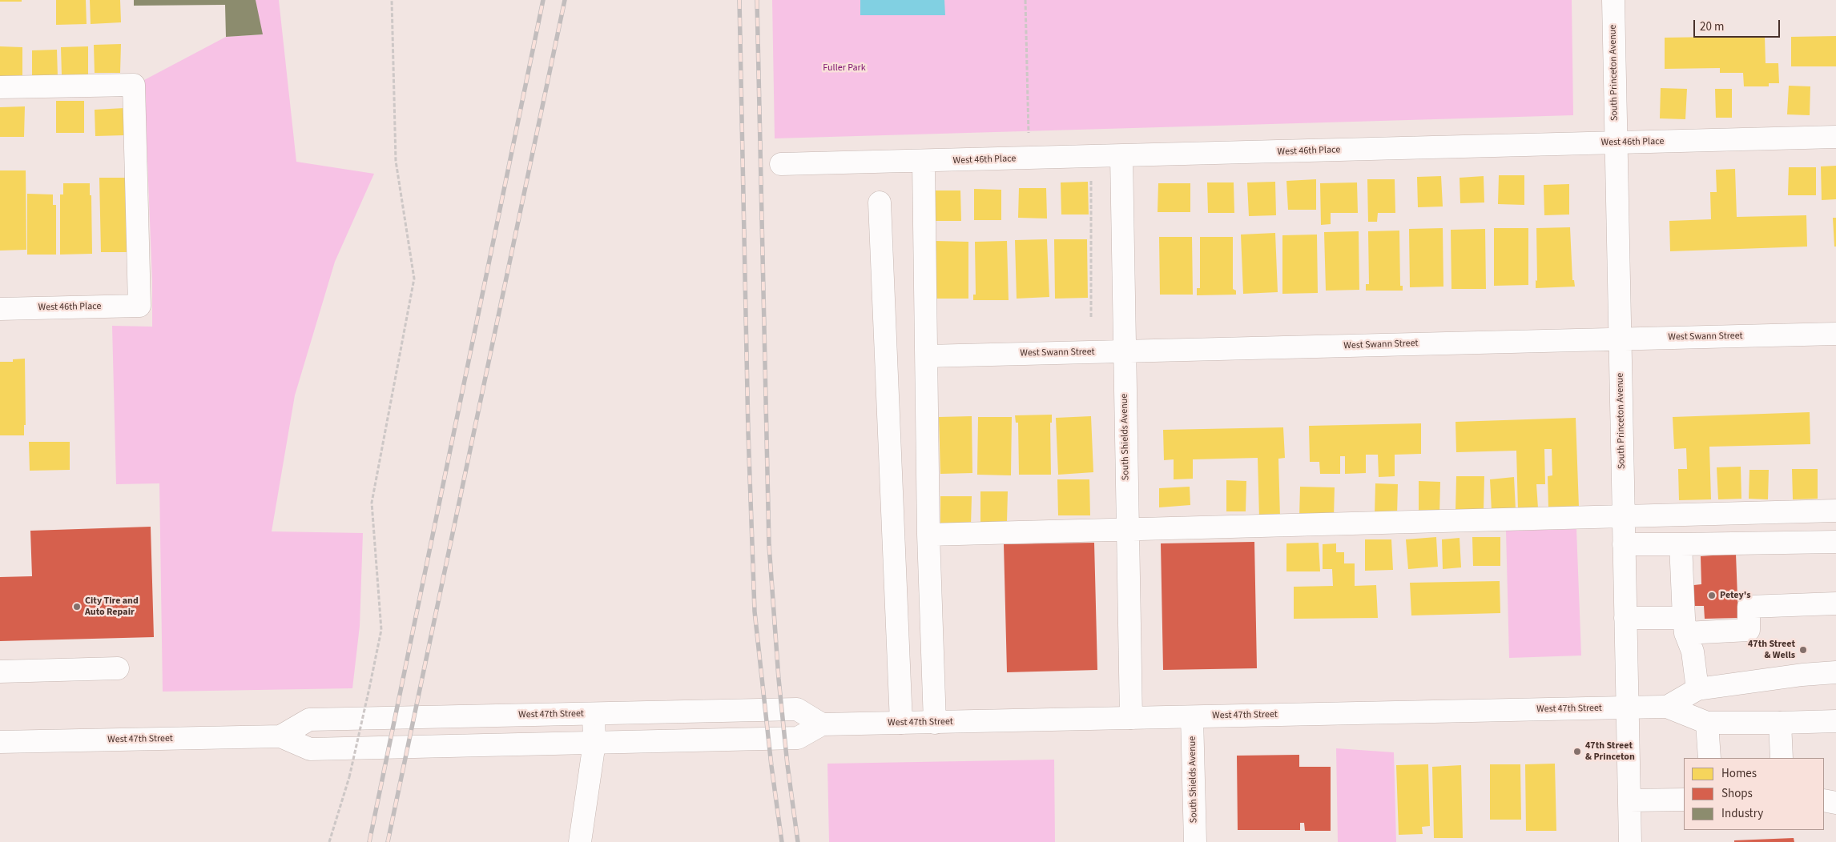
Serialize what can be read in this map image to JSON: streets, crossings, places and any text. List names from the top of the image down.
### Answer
{
  "streets": {
    "street": [
      "South Princeton Avenue",
      "West 46th Place",
      "West Swann Street",
      "South Shields Avenue",
      "West 47th Street"
    ]
  },
  "crossings": [
    ["South Princeton Avenue", "West 46th Place"],
    ["South Princeton Avenue", "West Swann Street"],
    ["South Princeton Avenue", "West 47th Street"],
    ["West 46th Place", "South Shields Avenue"],
    ["West Swann Street", "South Shields Avenue"],
    ["South Shields Avenue", "West 47th Street"]
  ],
  "parks": ["Fuller Park"],
  "places": [
    "Petey's",
    "City Tire and Auto Repair",
    "47th Street & Wells",
    "47th Street & Princeton"
  ],
  "legend": ["Homes", "Shops", "Industry"],
  "scale_bar": "20 m"
}
